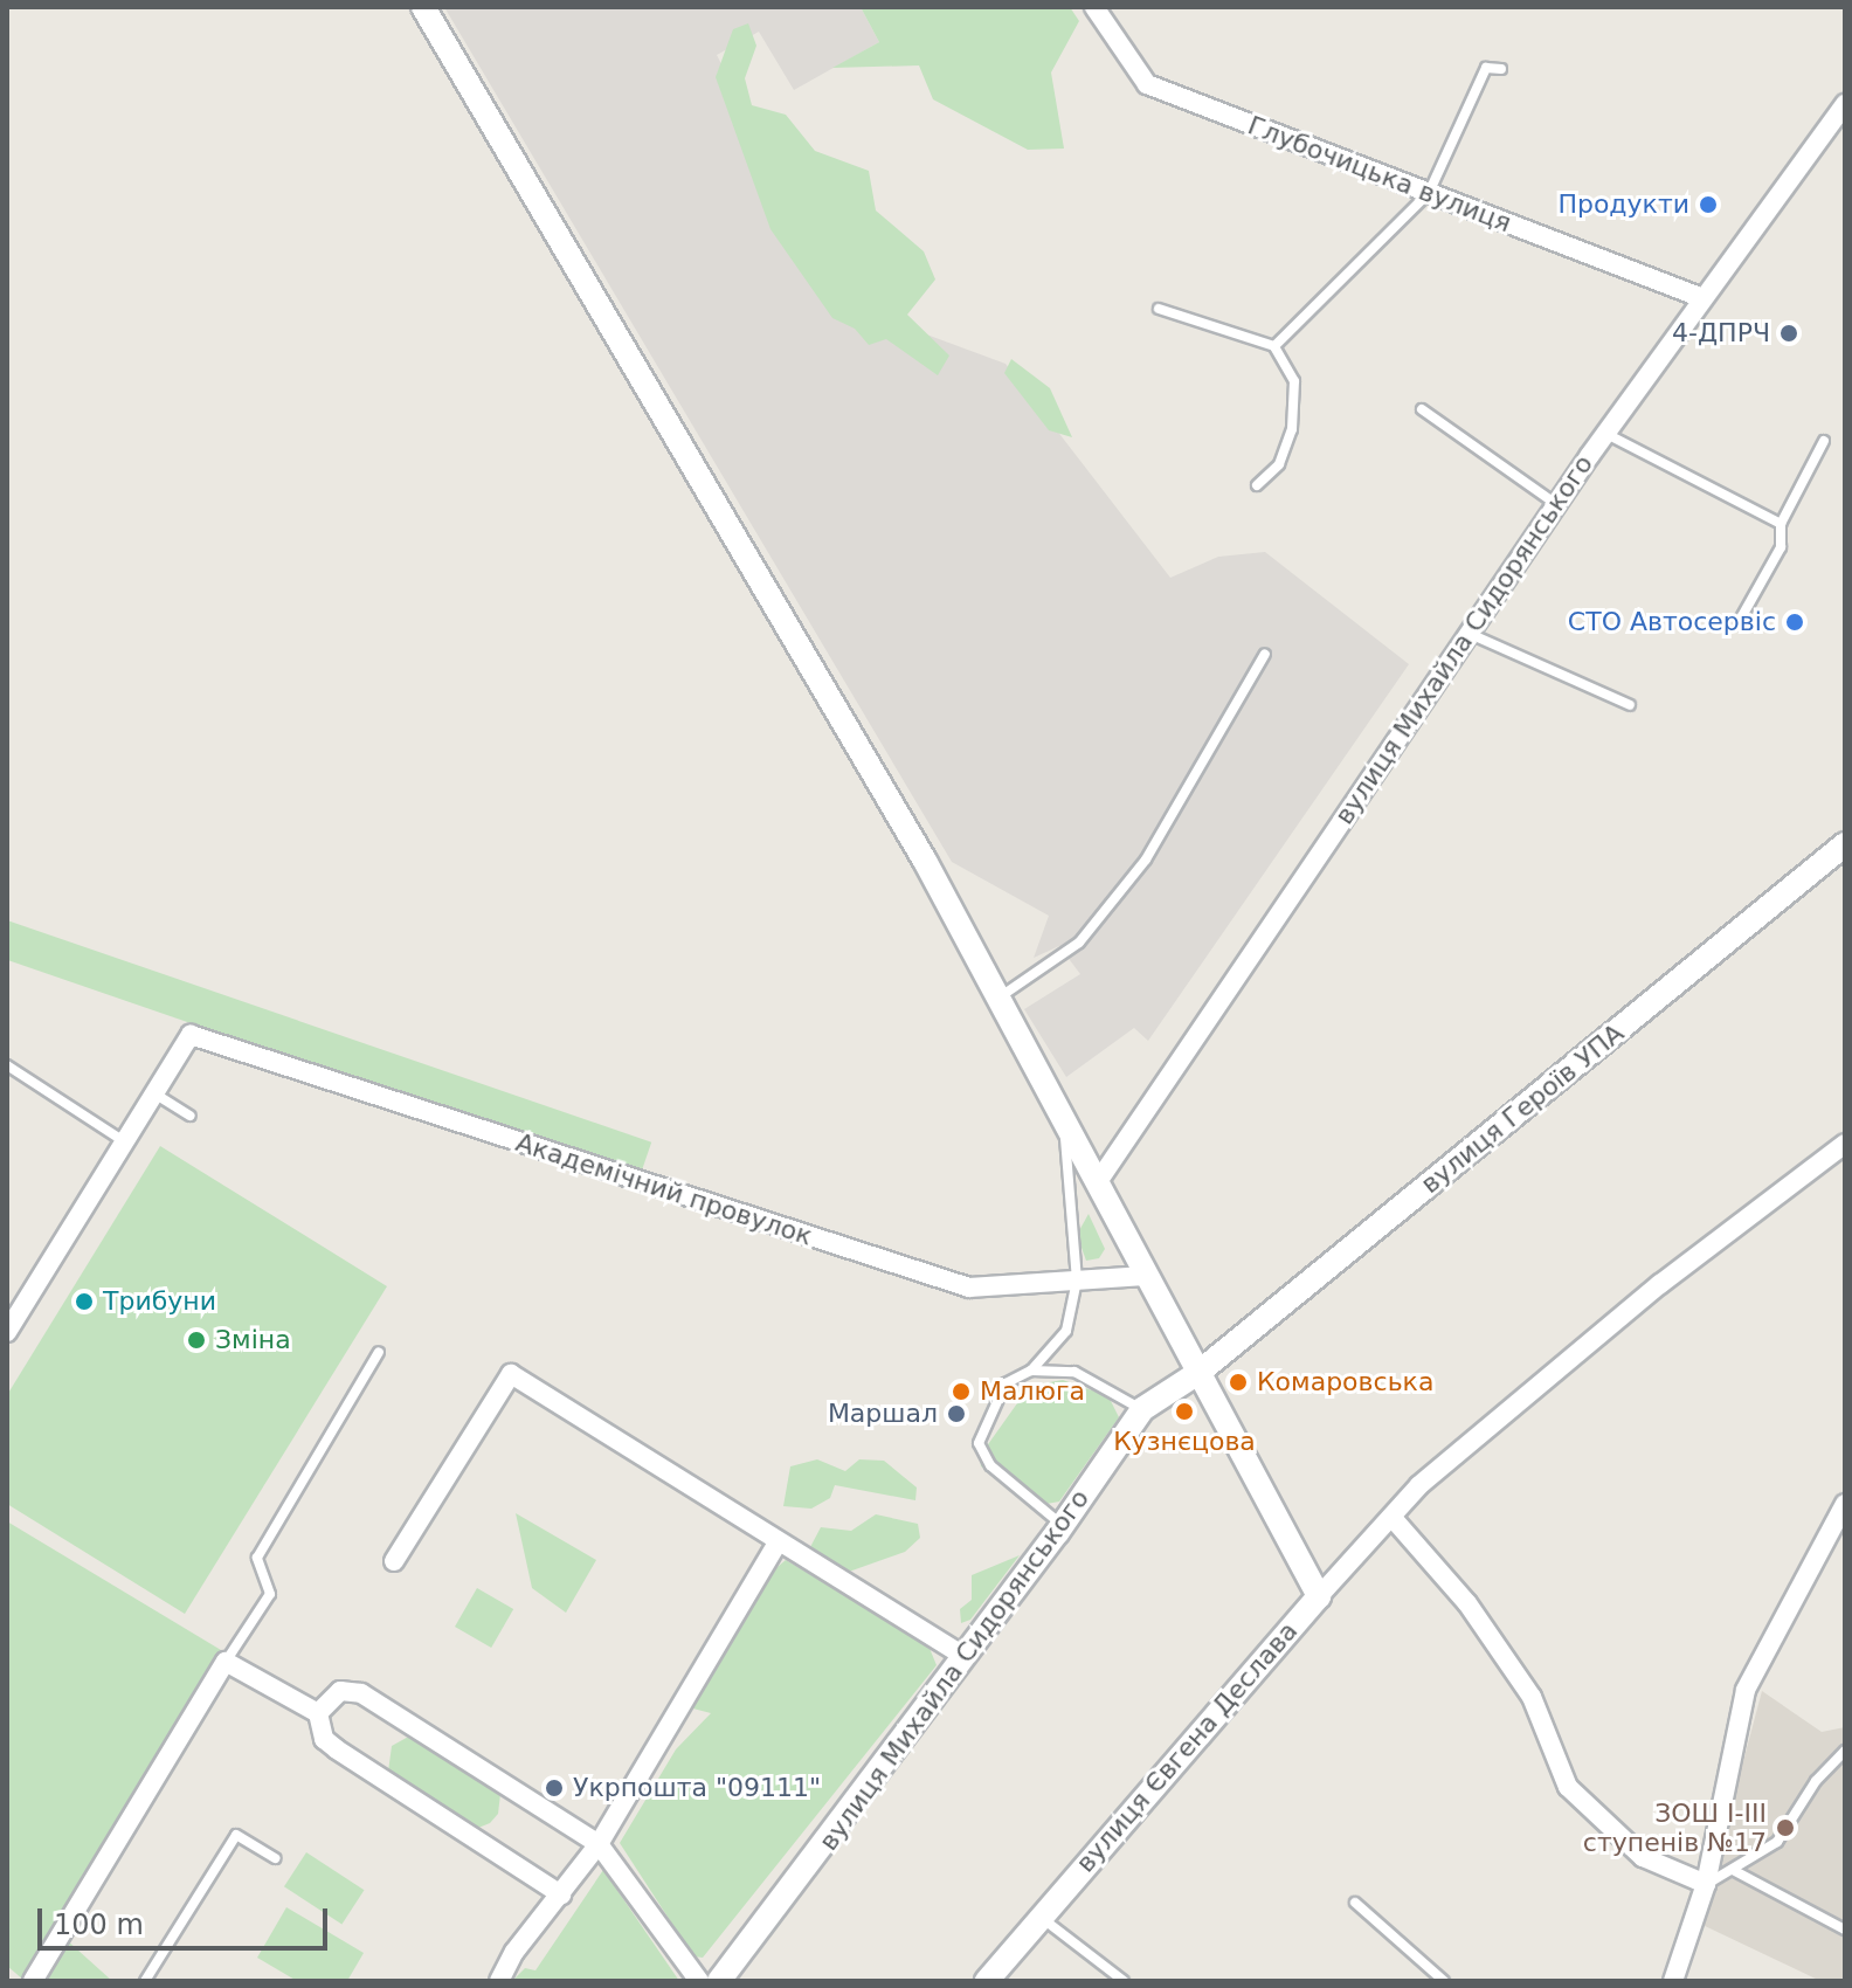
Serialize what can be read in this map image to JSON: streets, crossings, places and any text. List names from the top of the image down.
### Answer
{
  "streets": {
    "street": [
      "Глубочицька вулиця",
      "вулиця Михайла Сидорянського",
      "вулиця Героїв УПА",
      "Академічний провулок",
      "вулиця Євгена Деслава"
    ]
  },
  "crossings": [
    ["Глубочицька вулиця", "вулиця Михайла Сидорянського"],
    ["вулиця Михайла Сидорянського", "вулиця Героїв УПА"]
  ],
  "places": [
    "Продукти",
    "4-ДПРЧ",
    "СТО Автосервіс",
    "Трибуни",
    "Зміна",
    "Комаровська",
    "Малюга",
    "Кузнєцова",
    "Маршал",
    "Укрпошта \"09111\"",
    "ЗОШ І-ІІІ ступенів №17"
  ],
  "scale_bar": "100 m"
}
